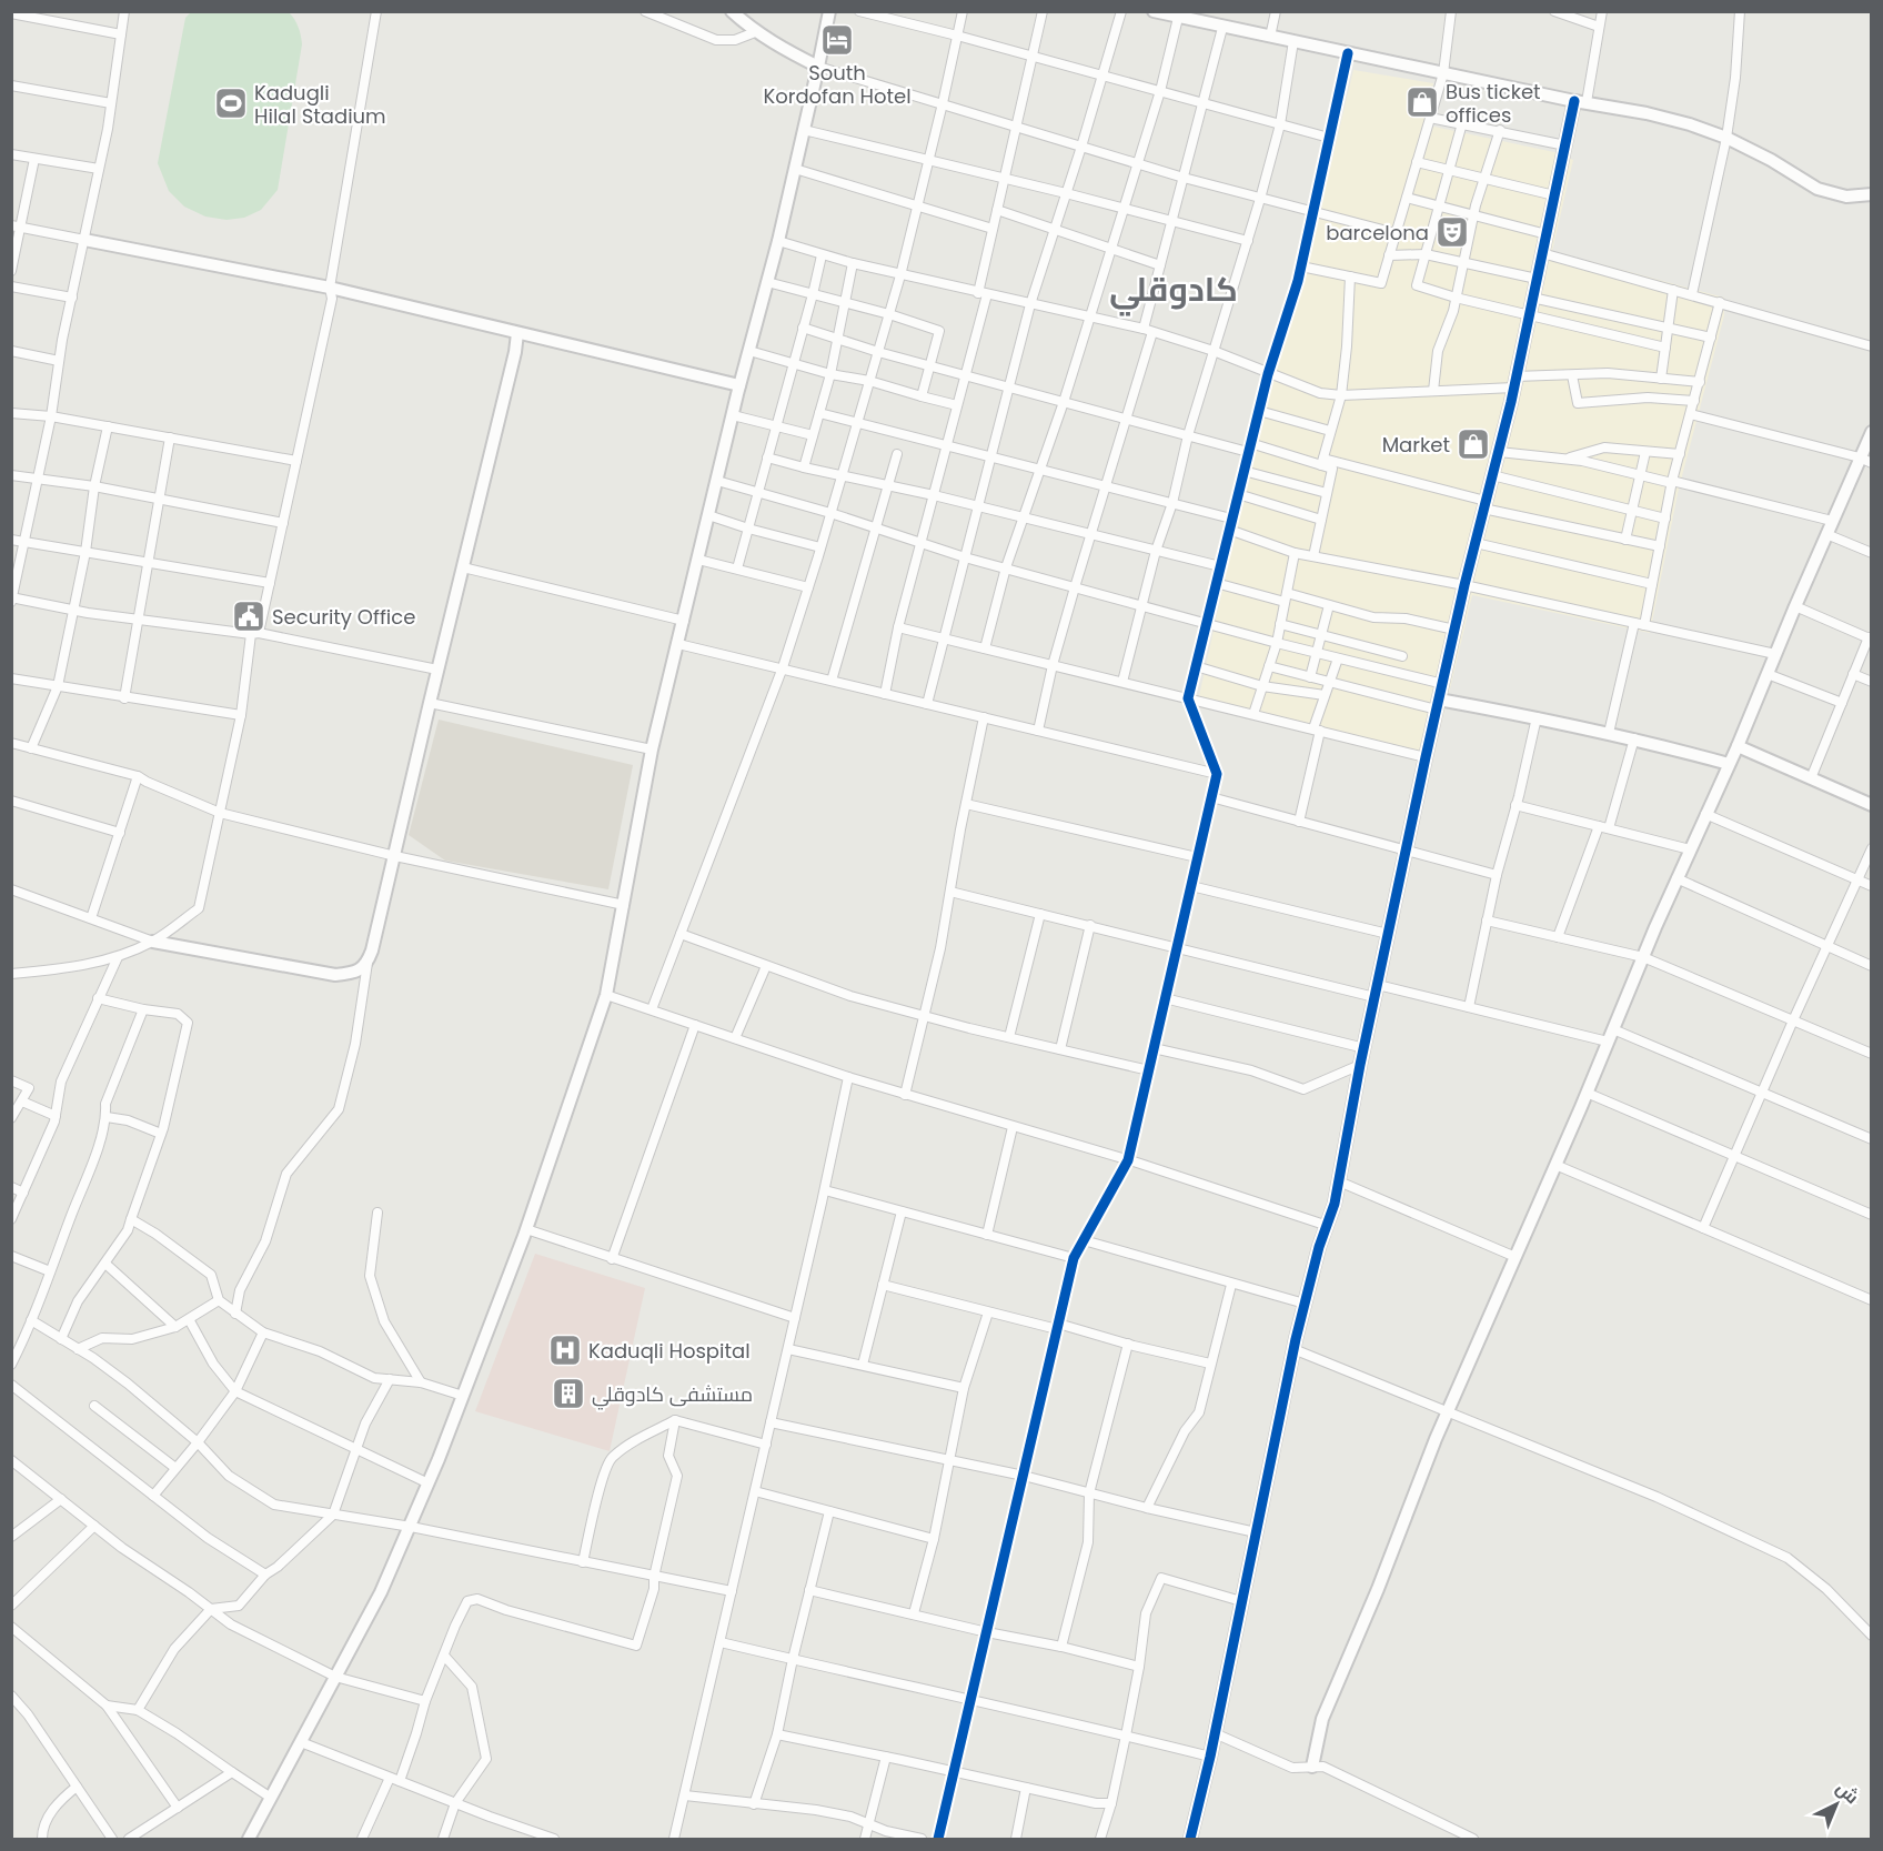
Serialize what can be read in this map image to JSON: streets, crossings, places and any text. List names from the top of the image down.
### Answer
{
  "districts": ["كادوقلي"],
  "places": {
    "hotel": ["South Kordofan Hotel"],
    "shop": ["Bus ticket offices", "Market"],
    "sports": ["Kadugli Hilal Stadium"],
    "theatre": ["barcelona"],
    "public building": ["Security Office"],
    "hospital": ["Kaduqli Hospital"],
    "building": ["مستشفى كادوقلي"]
  },
  "north": "top right"
}
